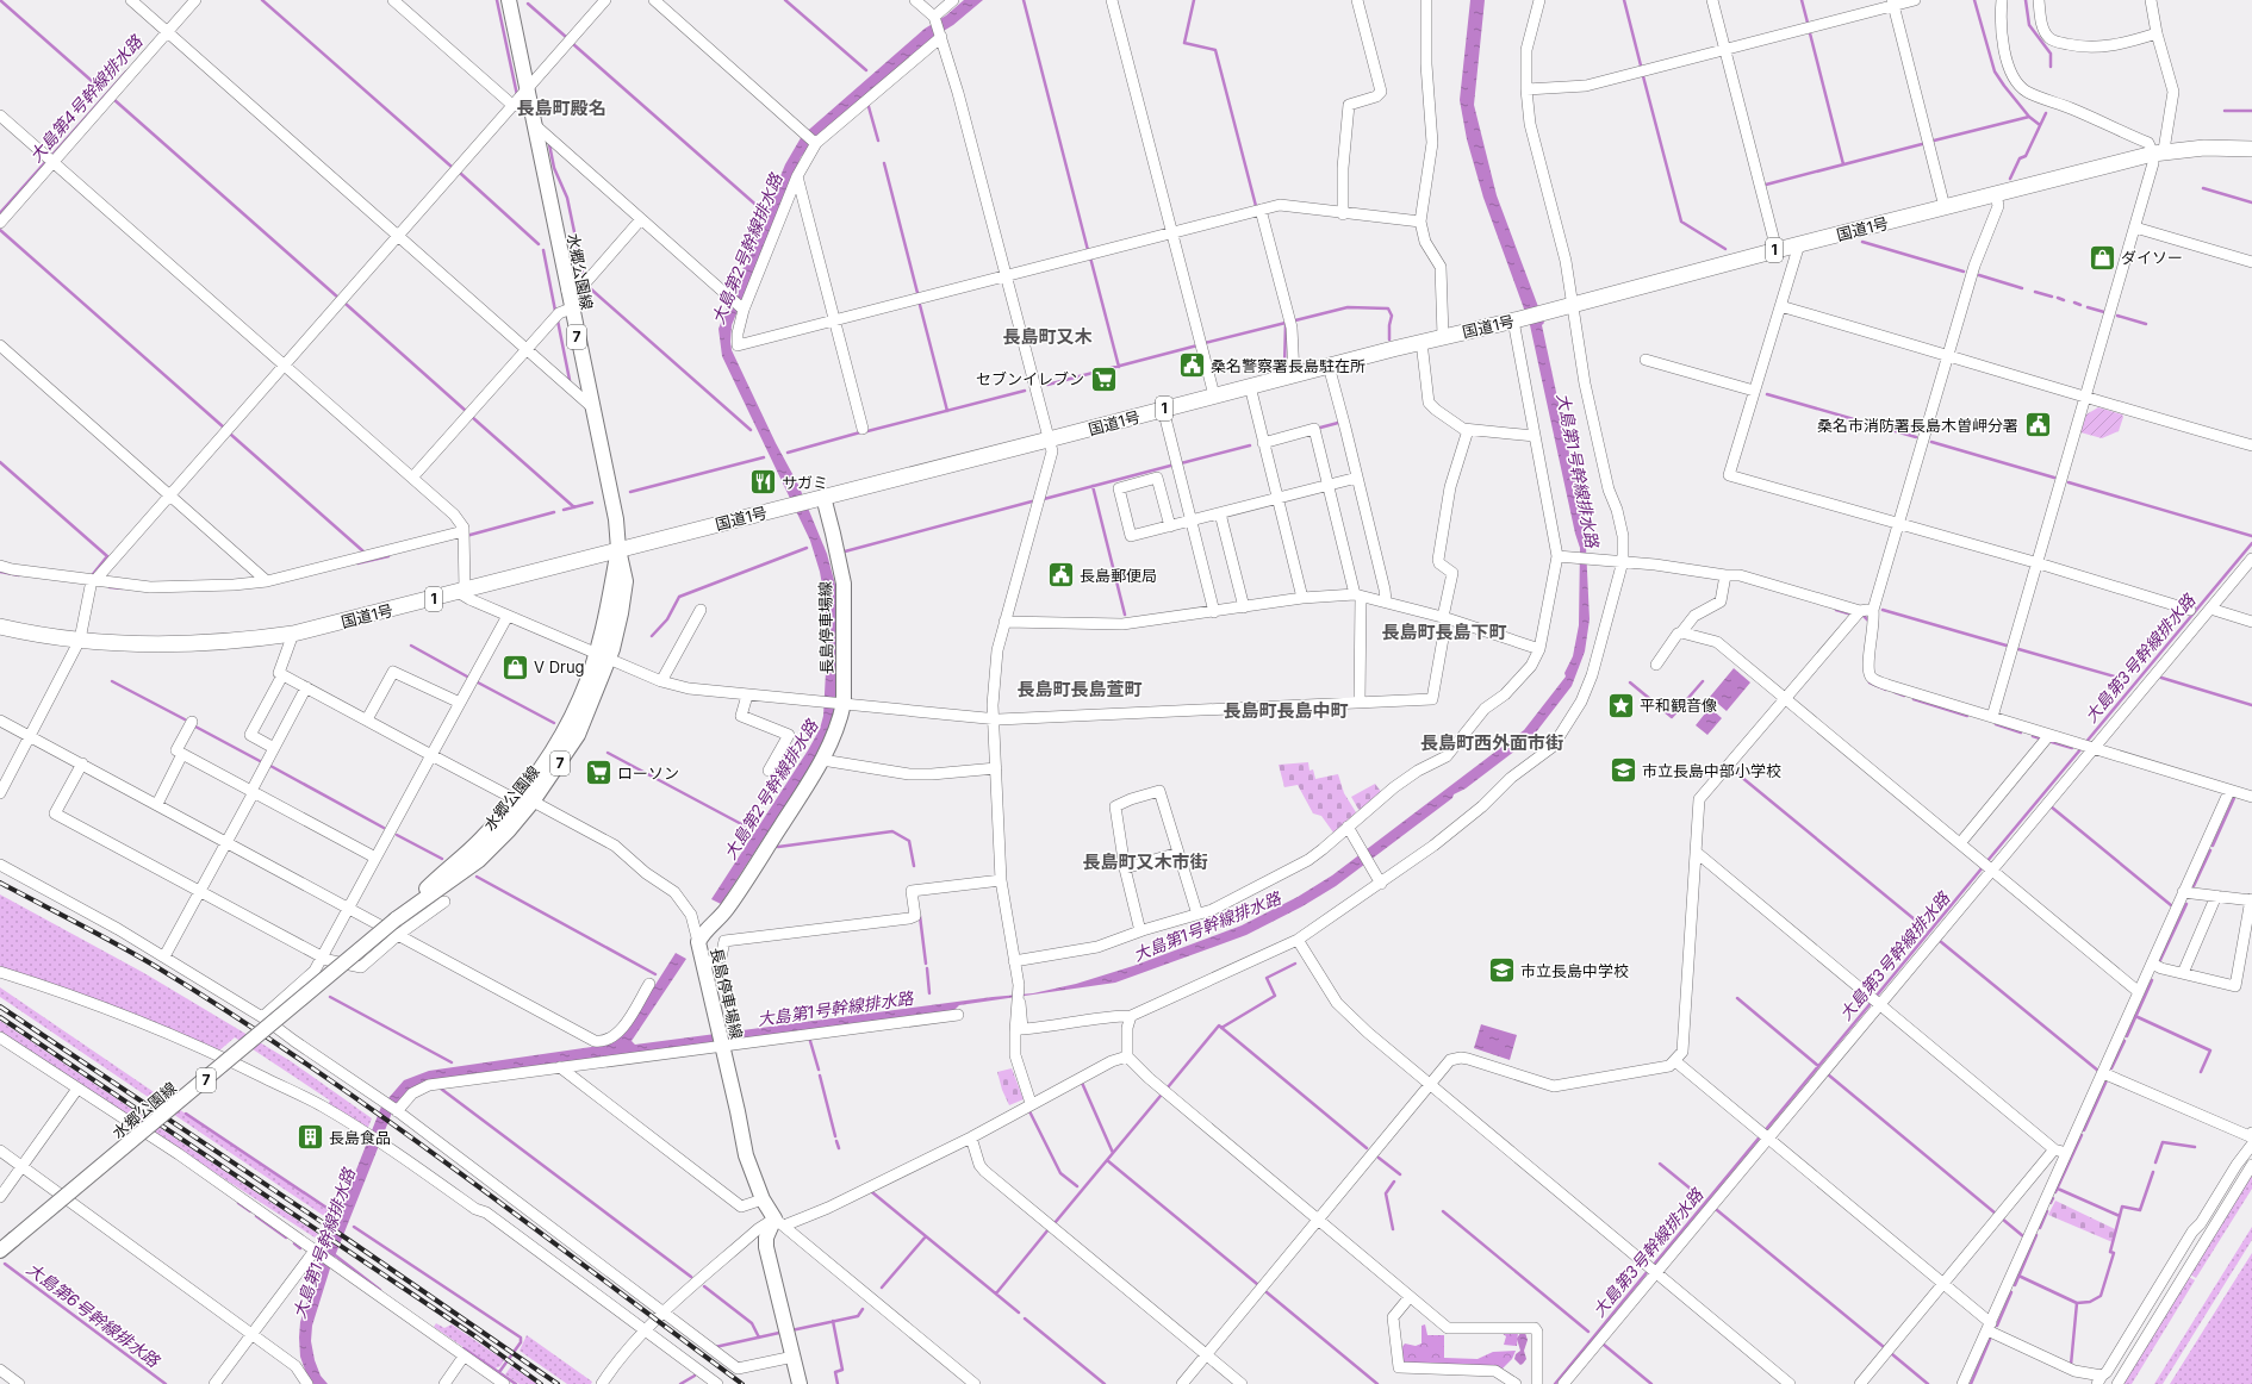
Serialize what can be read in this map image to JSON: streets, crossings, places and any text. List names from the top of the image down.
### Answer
{
  "streets": {
    "highway": ["国道1号", "1"],
    "main road": ["水郷公園線", "7", "長島停車場線"]
  },
  "crossings": [
    ["国道1号", "水郷公園線"],
    ["国道1号", "長島停車場線"]
  ],
  "districts": [
    "長島町殿名",
    "長島町又木",
    "長島町長島下町",
    "長島町長島萱町",
    "長島町長島中町",
    "長島町西外面市街",
    "長島町又木市街"
  ],
  "water": [
    "大島第4号幹線排水路",
    "大島第2号幹線排水路",
    "大島第1号幹線排水路",
    "大島第3号幹線排水路",
    "大島第6号幹線排水路"
  ],
  "places": {
    "shop": ["ダイソー", "V Drug"],
    "public building": ["桑名警察署長島駐在所", "桑名市消防署長島木曽岬分署", "長島郵便局"],
    "supermarket": ["セブンイレブン", "ローソン"],
    "restaurant": ["サガミ"],
    "place": ["平和観音像"],
    "school or university": ["市立長島中部小学校", "市立長島中学校"],
    "building": ["長島食品"]
  }
}
